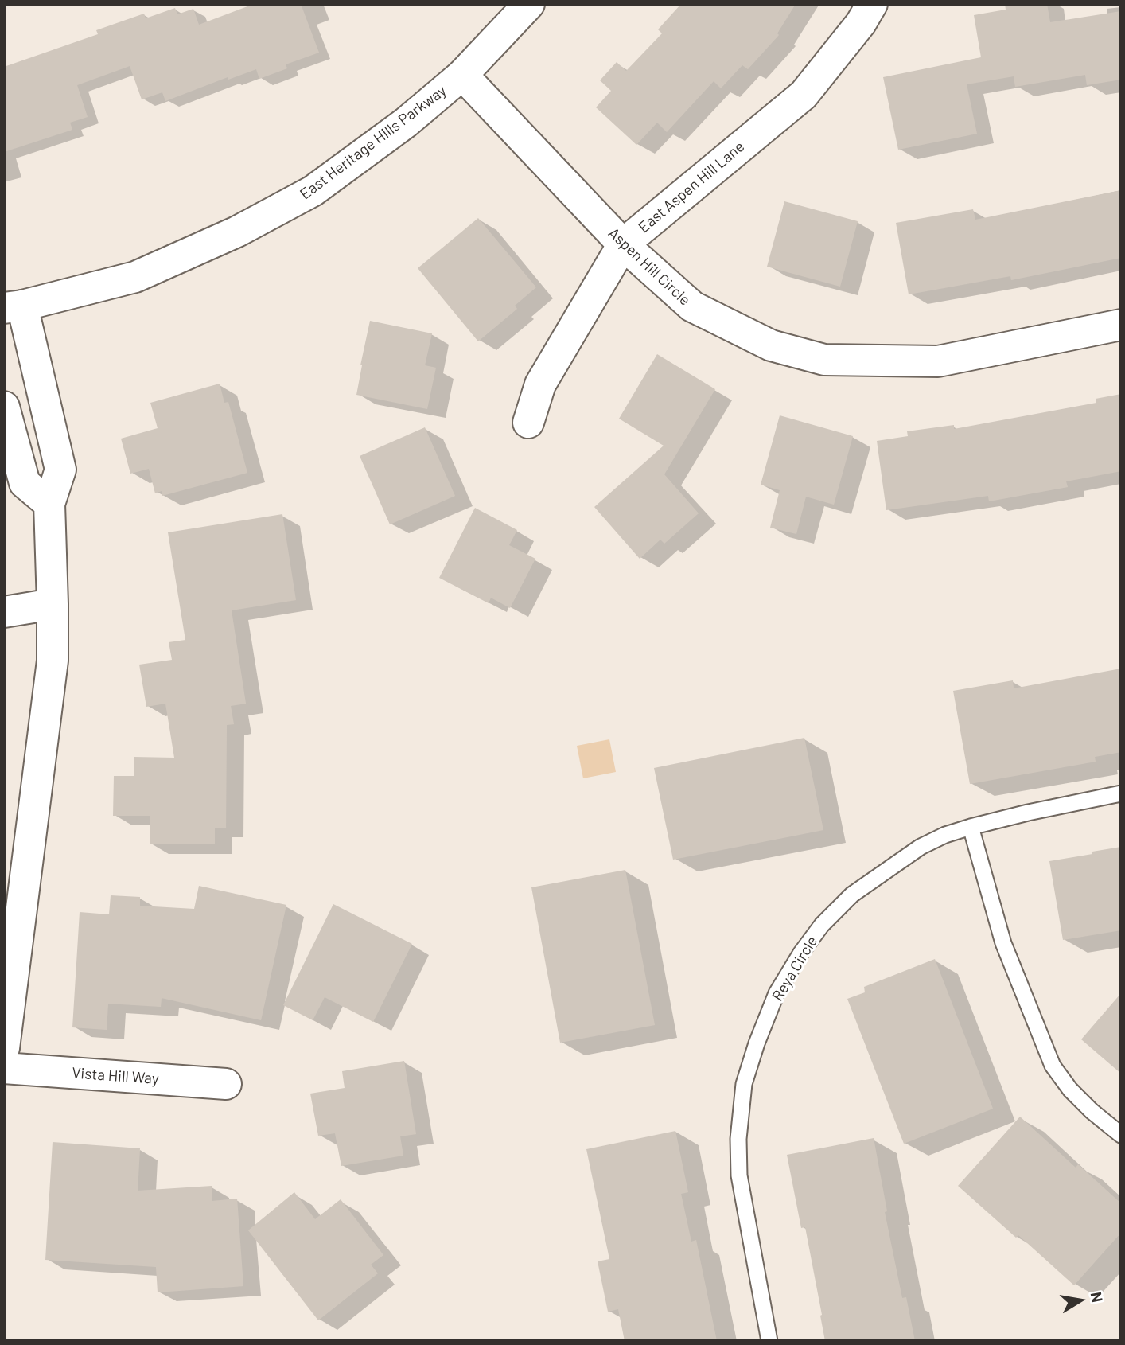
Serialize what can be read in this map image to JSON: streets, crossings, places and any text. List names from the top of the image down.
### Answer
{
  "streets": {
    "street": [
      "East Heritage Hills Parkway",
      "East Aspen Hill Lane",
      "Aspen Hill Circle",
      "Vista Hill Way"
    ],
    "lane": ["Reya Circle"]
  },
  "crossings": [
    ["East Heritage Hills Parkway", "Aspen Hill Circle"],
    ["East Aspen Hill Lane", "Aspen Hill Circle"]
  ],
  "north": "right"
}
